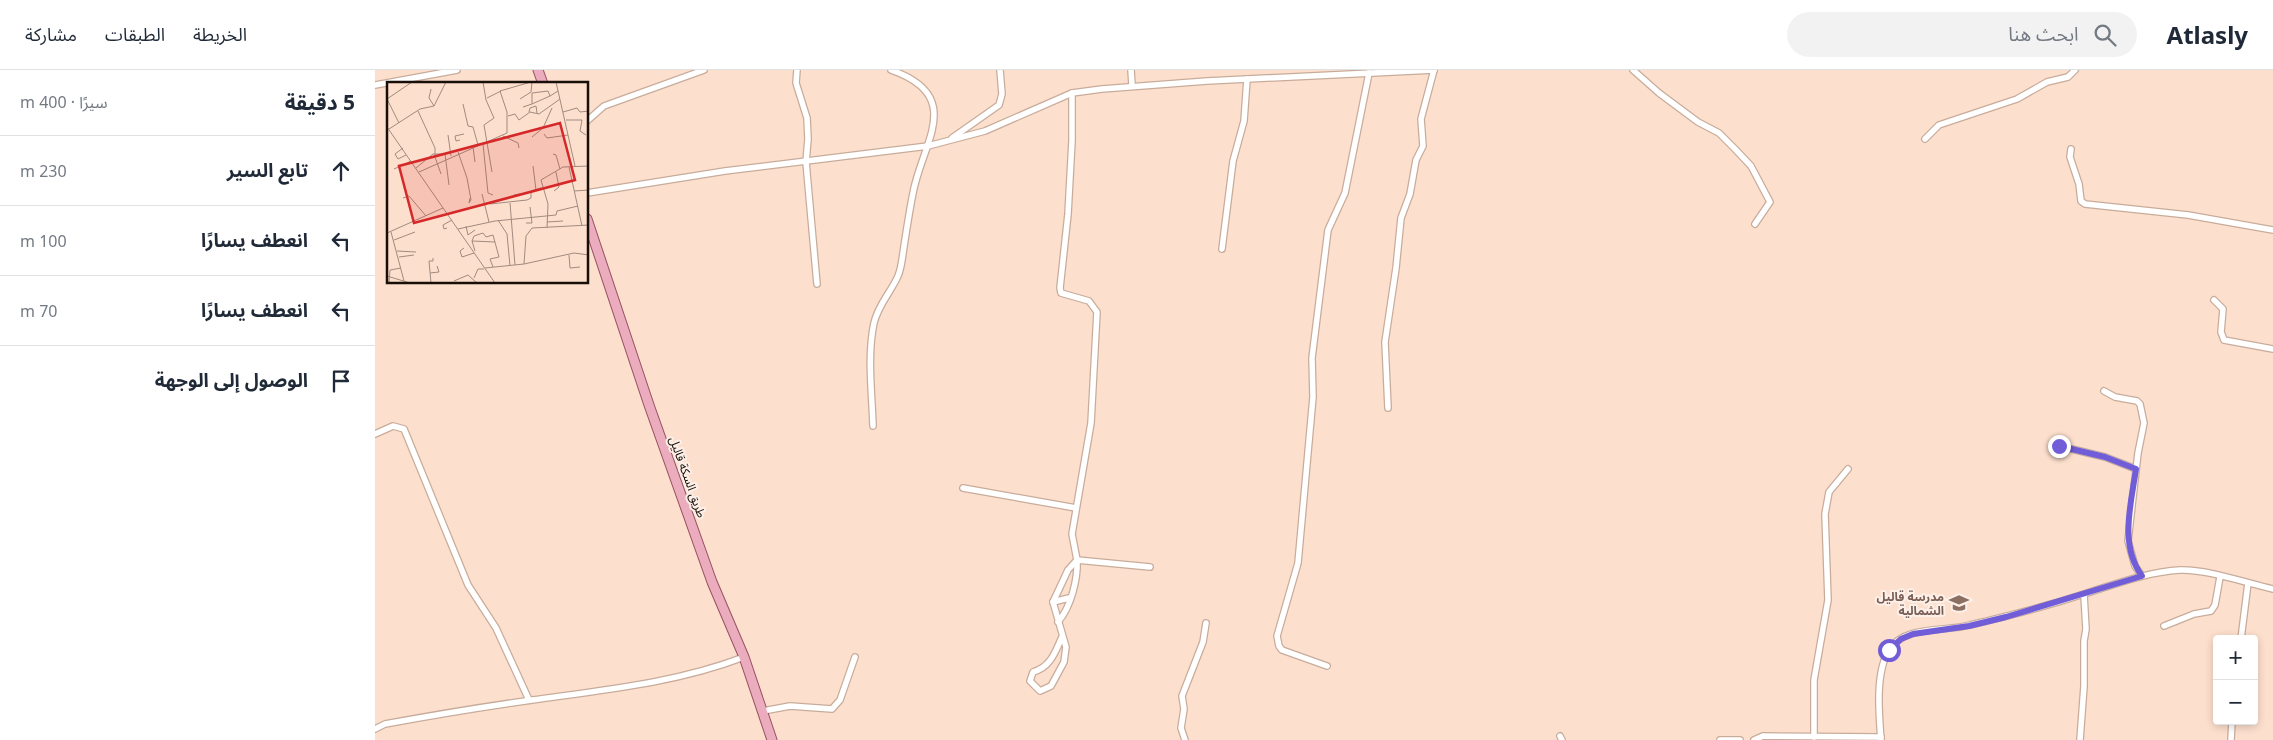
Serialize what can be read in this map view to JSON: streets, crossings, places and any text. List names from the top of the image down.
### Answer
{
  "streets": {
    "main road": ["طريق السكة قاليل"]
  },
  "places": {
    "school or university": ["مدرسة قاليل الشمالية"]
  },
  "page": {
    "header": "Atlasly",
    "search": "ابحث هنا",
    "nav": ["الخريطة", "الطبقات", "مشاركة"],
    "heading": ["5 دقيقة", "سيرًا · 400 m"],
    "list": [
      ["تابع السير", "230 m"],
      ["انعطف يسارًا", "100 m"],
      ["انعطف يسارًا", "70 m"],
      "الوصول إلى الوجهة"
    ],
    "map_buttons": ["+", "−"]
  }
}
